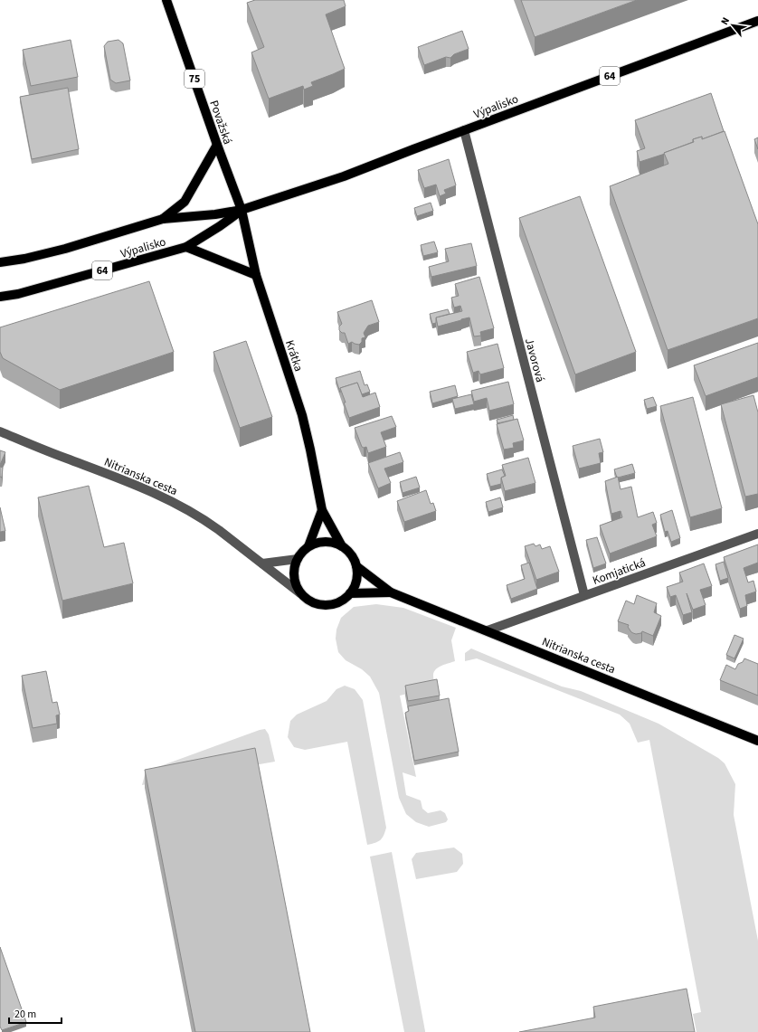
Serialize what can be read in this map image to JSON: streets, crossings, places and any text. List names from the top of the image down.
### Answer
{
  "streets": {
    "main road": [
      "64",
      "75",
      "Výpalisko",
      "Považská",
      "Krátka",
      "Nitrianska cesta"
    ],
    "street": ["Javorová", "Komjatická"]
  },
  "crossings": [
    ["64", "Výpalisko"],
    ["64", "Považská"],
    ["Výpalisko", "Považská"],
    ["Výpalisko", "Krátka"],
    ["Výpalisko", "Javorová"],
    ["Považská", "Krátka"],
    ["Krátka", "Nitrianska cesta"],
    ["Javorová", "Komjatická"],
    ["Nitrianska cesta", "Komjatická"]
  ],
  "scale_bar": "20 m",
  "north": "top left"
}
